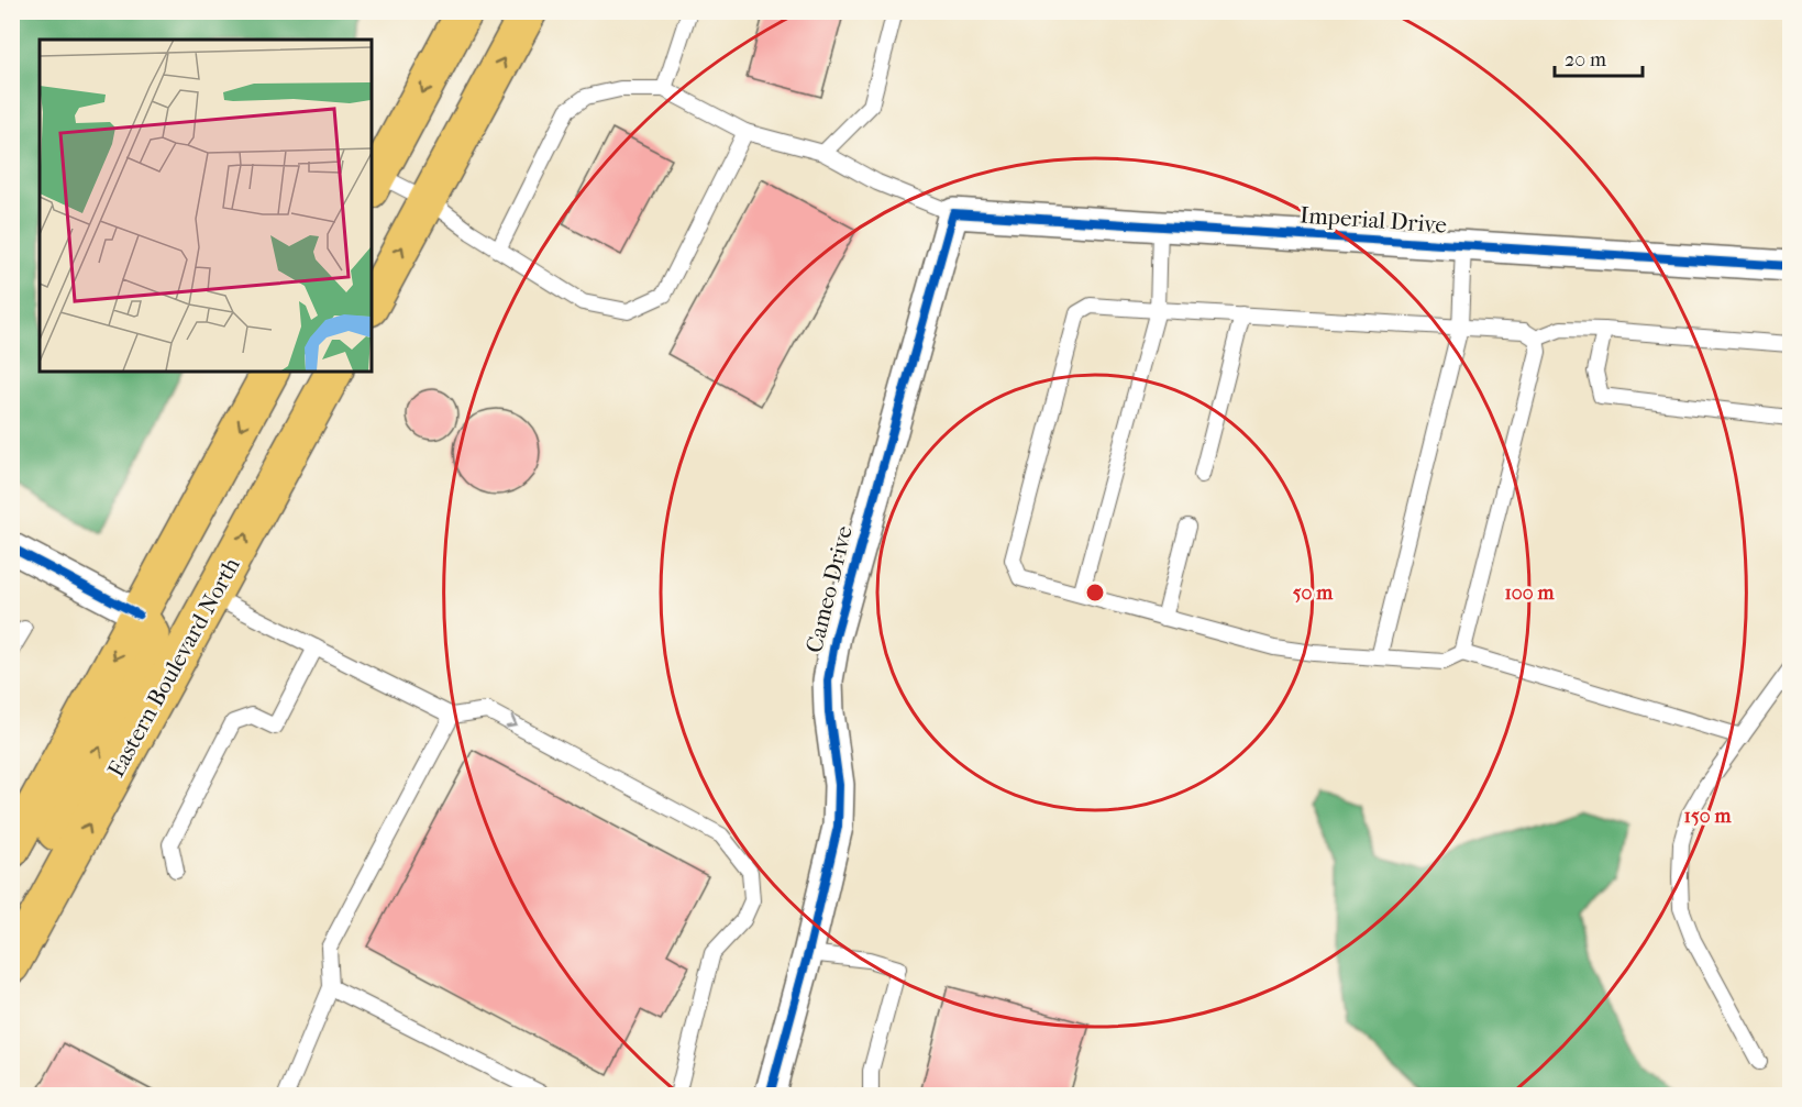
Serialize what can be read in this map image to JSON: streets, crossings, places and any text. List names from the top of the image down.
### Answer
{
  "streets": {
    "main road": ["Eastern Boulevard North"],
    "street": ["Imperial Drive", "Cameo Drive"]
  },
  "crossings": [
    ["Imperial Drive", "Cameo Drive"]
  ],
  "scale_bar": "20 m",
  "rings": ["50 m", "100 m", "150 m"]
}
